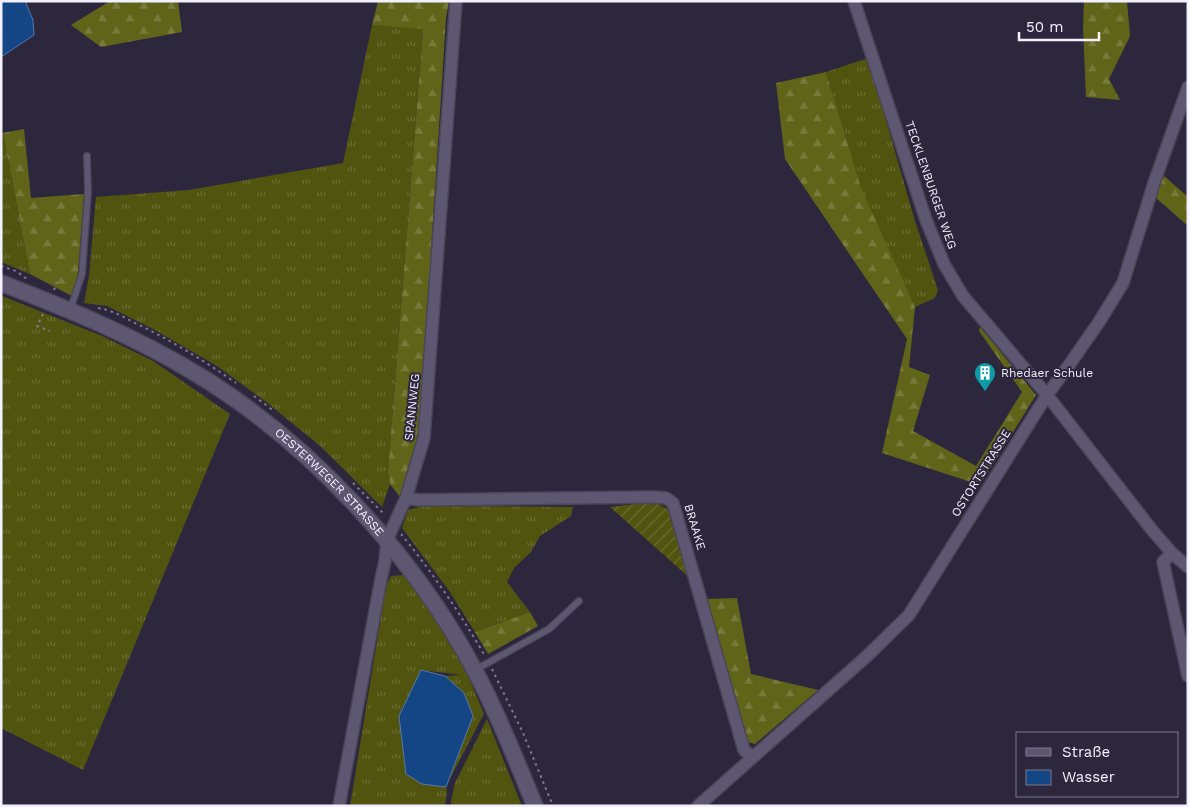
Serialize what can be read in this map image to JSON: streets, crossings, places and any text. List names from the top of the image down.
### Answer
{
  "streets": {
    "street": [
      "TECKLENBURGER WEG",
      "SPANNWEG",
      "OSTORTSTRASSE",
      "OESTERWEGER STRASSE",
      "BRAAKE"
    ]
  },
  "crossings": [
    ["TECKLENBURGER WEG", "OSTORTSTRASSE"],
    ["SPANNWEG", "OESTERWEGER STRASSE"],
    ["SPANNWEG", "BRAAKE"],
    ["OSTORTSTRASSE", "BRAAKE"]
  ],
  "places": {
    "building": ["Rhedaer Schule"]
  },
  "legend": ["Straße", "Wasser"],
  "scale_bar": "50 m"
}
